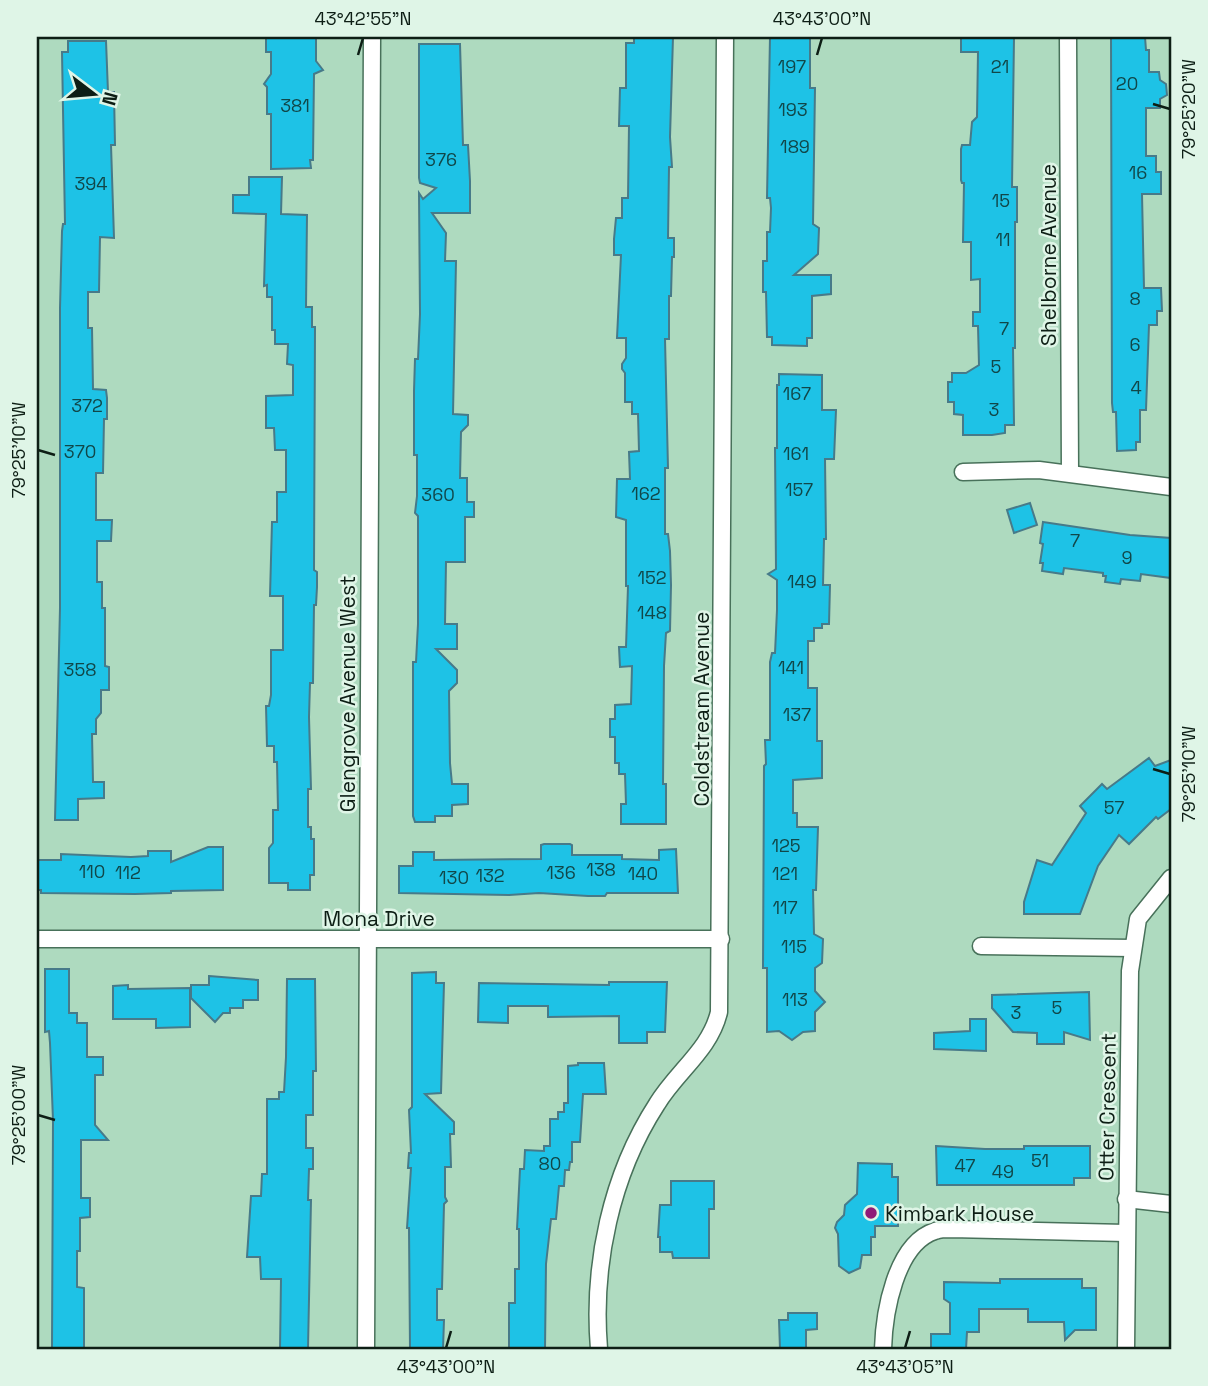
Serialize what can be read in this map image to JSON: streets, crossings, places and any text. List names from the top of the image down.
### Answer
{
  "streets": {
    "street": [
      "Shelborne Avenue",
      "Glengrove Avenue West",
      "Coldstream Avenue",
      "Mona Drive",
      "Otter Crescent"
    ]
  },
  "crossings": [
    ["Glengrove Avenue West", "Mona Drive"],
    ["Coldstream Avenue", "Mona Drive"]
  ],
  "places": ["Kimbark House"],
  "house_numbers": [
    "197",
    "21",
    "20",
    "381",
    "193",
    "189",
    "376",
    "16",
    "394",
    "15",
    "11",
    "8",
    "7",
    "6",
    "5",
    "4",
    "167",
    "372",
    "3",
    "370",
    "161",
    "157",
    "162",
    "360",
    "7",
    "9",
    "152",
    "149",
    "148",
    "141",
    "358",
    "137",
    "57",
    "125",
    "138",
    "110",
    "112",
    "136",
    "140",
    "121",
    "132",
    "130",
    "117",
    "115",
    "113",
    "5",
    "3",
    "51",
    "80",
    "47",
    "49"
  ],
  "north": "right",
  "coordinates": [
    "43°42'55\"N",
    "43°43'00\"N",
    "79°25'20\"W",
    "79°25'10\"W",
    "79°25'00\"W",
    "43°43'05\"N"
  ]
}
